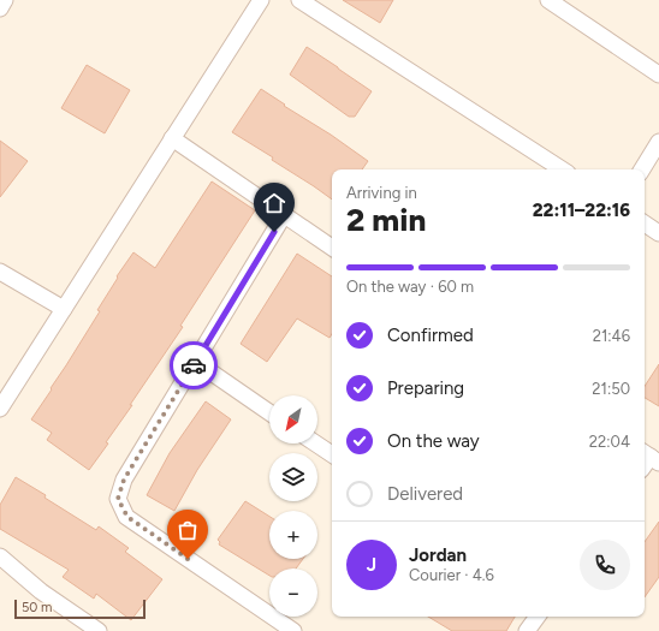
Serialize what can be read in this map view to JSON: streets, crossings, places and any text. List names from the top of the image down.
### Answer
{
  "scale_bar": "50 m",
  "north": "bottom left",
  "page": {
    "heading": ["2 min", "Arriving in", "22:11–22:16"],
    "panel": ["Jordan", "Courier · 4.6"],
    "bar": "On the way · 60 m",
    "list": [
      ["Confirmed", "21:46"],
      ["Preparing", "21:50"],
      ["On the way", "22:04"],
      "Delivered"
    ],
    "map_buttons": ["+", "−"],
    "round": "J",
    "scale": "50 m"
  }
}
